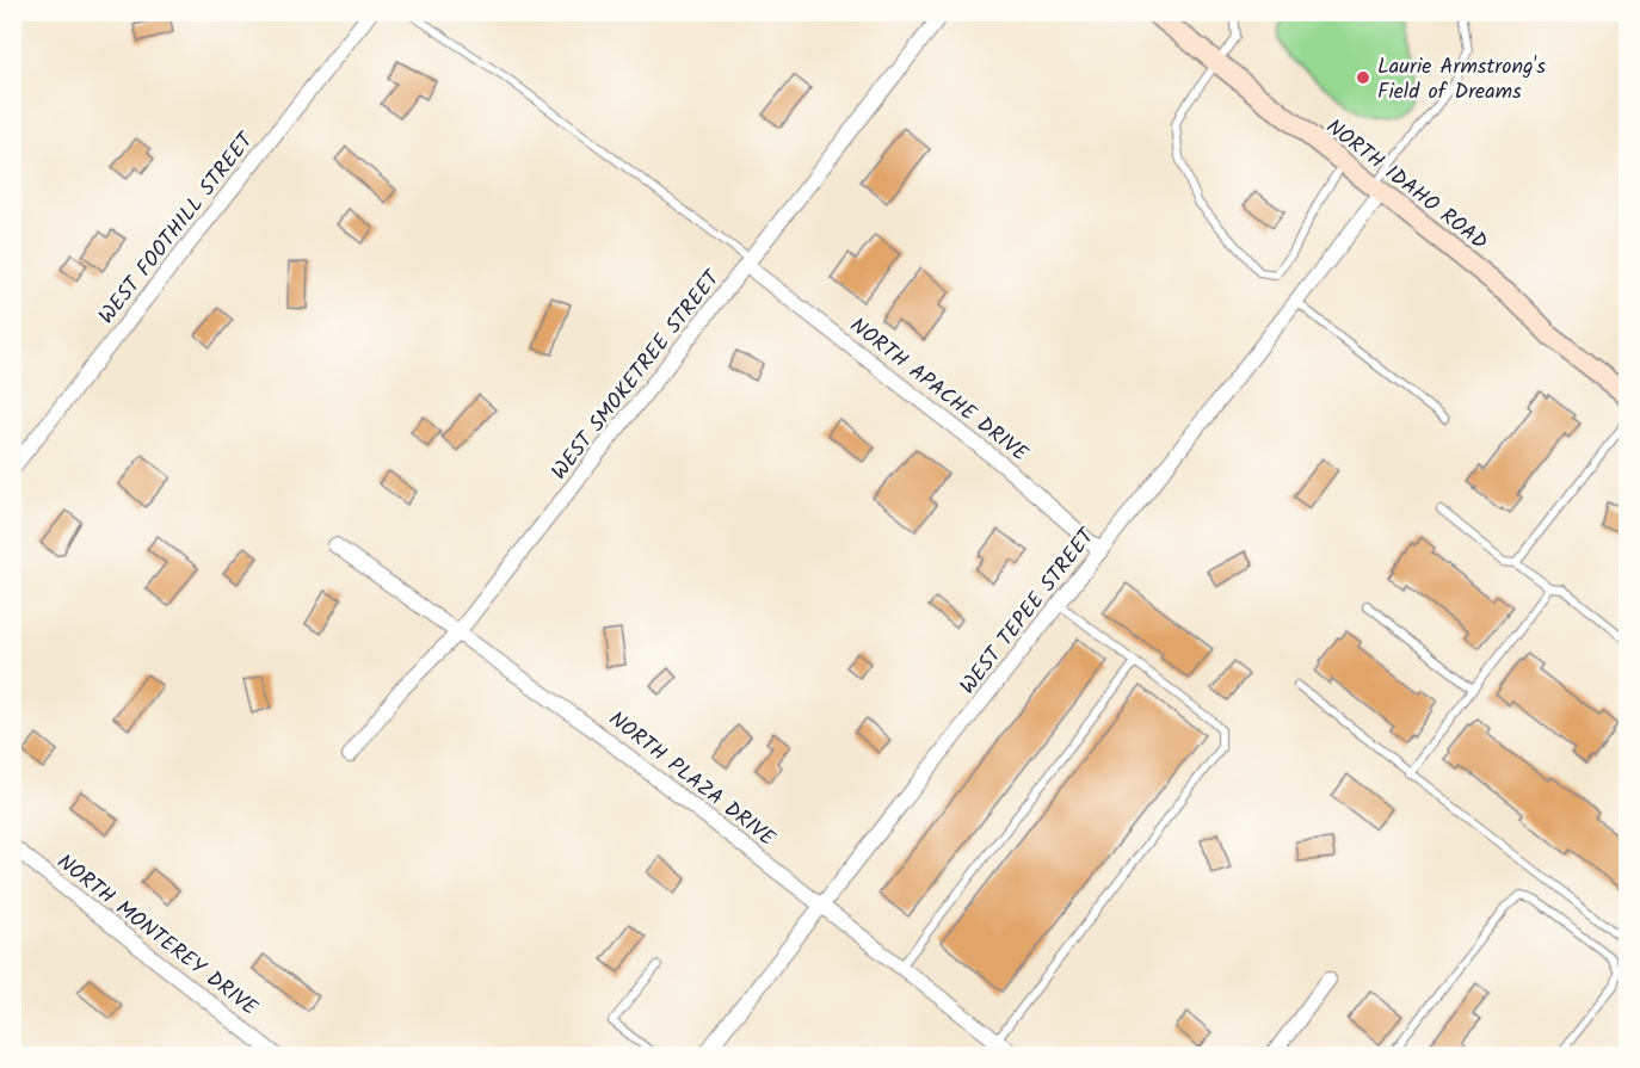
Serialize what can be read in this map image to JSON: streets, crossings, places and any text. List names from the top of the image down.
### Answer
{
  "streets": {
    "street": [
      "NORTH IDAHO ROAD",
      "WEST FOOTHILL STREET",
      "WEST SMOKETREE STREET",
      "NORTH APACHE DRIVE",
      "WEST TEPEE STREET",
      "NORTH PLAZA DRIVE",
      "NORTH MONTEREY DRIVE"
    ]
  },
  "crossings": [
    ["NORTH IDAHO ROAD", "WEST TEPEE STREET"],
    ["WEST SMOKETREE STREET", "NORTH APACHE DRIVE"],
    ["WEST SMOKETREE STREET", "NORTH PLAZA DRIVE"],
    ["NORTH APACHE DRIVE", "WEST TEPEE STREET"],
    ["WEST TEPEE STREET", "NORTH PLAZA DRIVE"]
  ],
  "places": ["Laurie Armstrong's Field of Dreams"]
}
